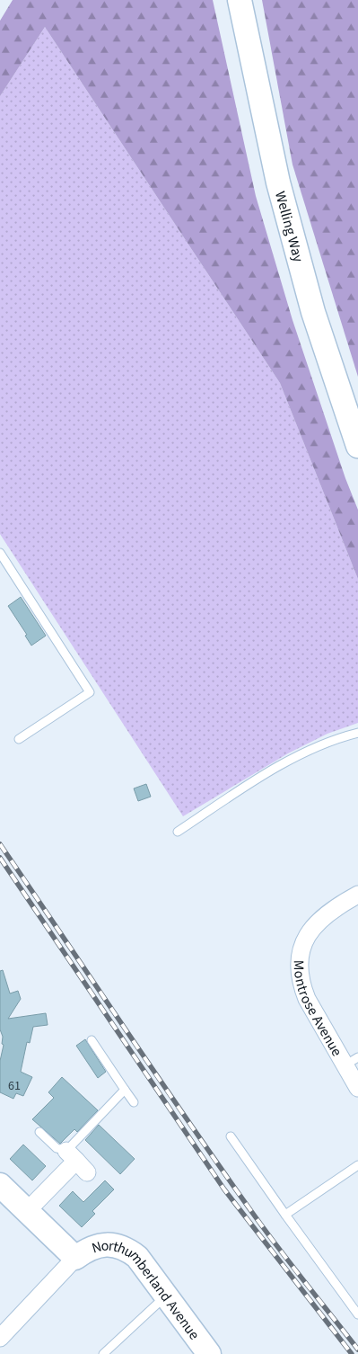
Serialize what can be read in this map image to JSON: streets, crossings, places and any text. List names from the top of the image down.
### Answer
{
  "streets": {
    "street": ["Welling Way", "Montrose Avenue", "Northumberland Avenue"]
  },
  "house_numbers": ["61"]
}
